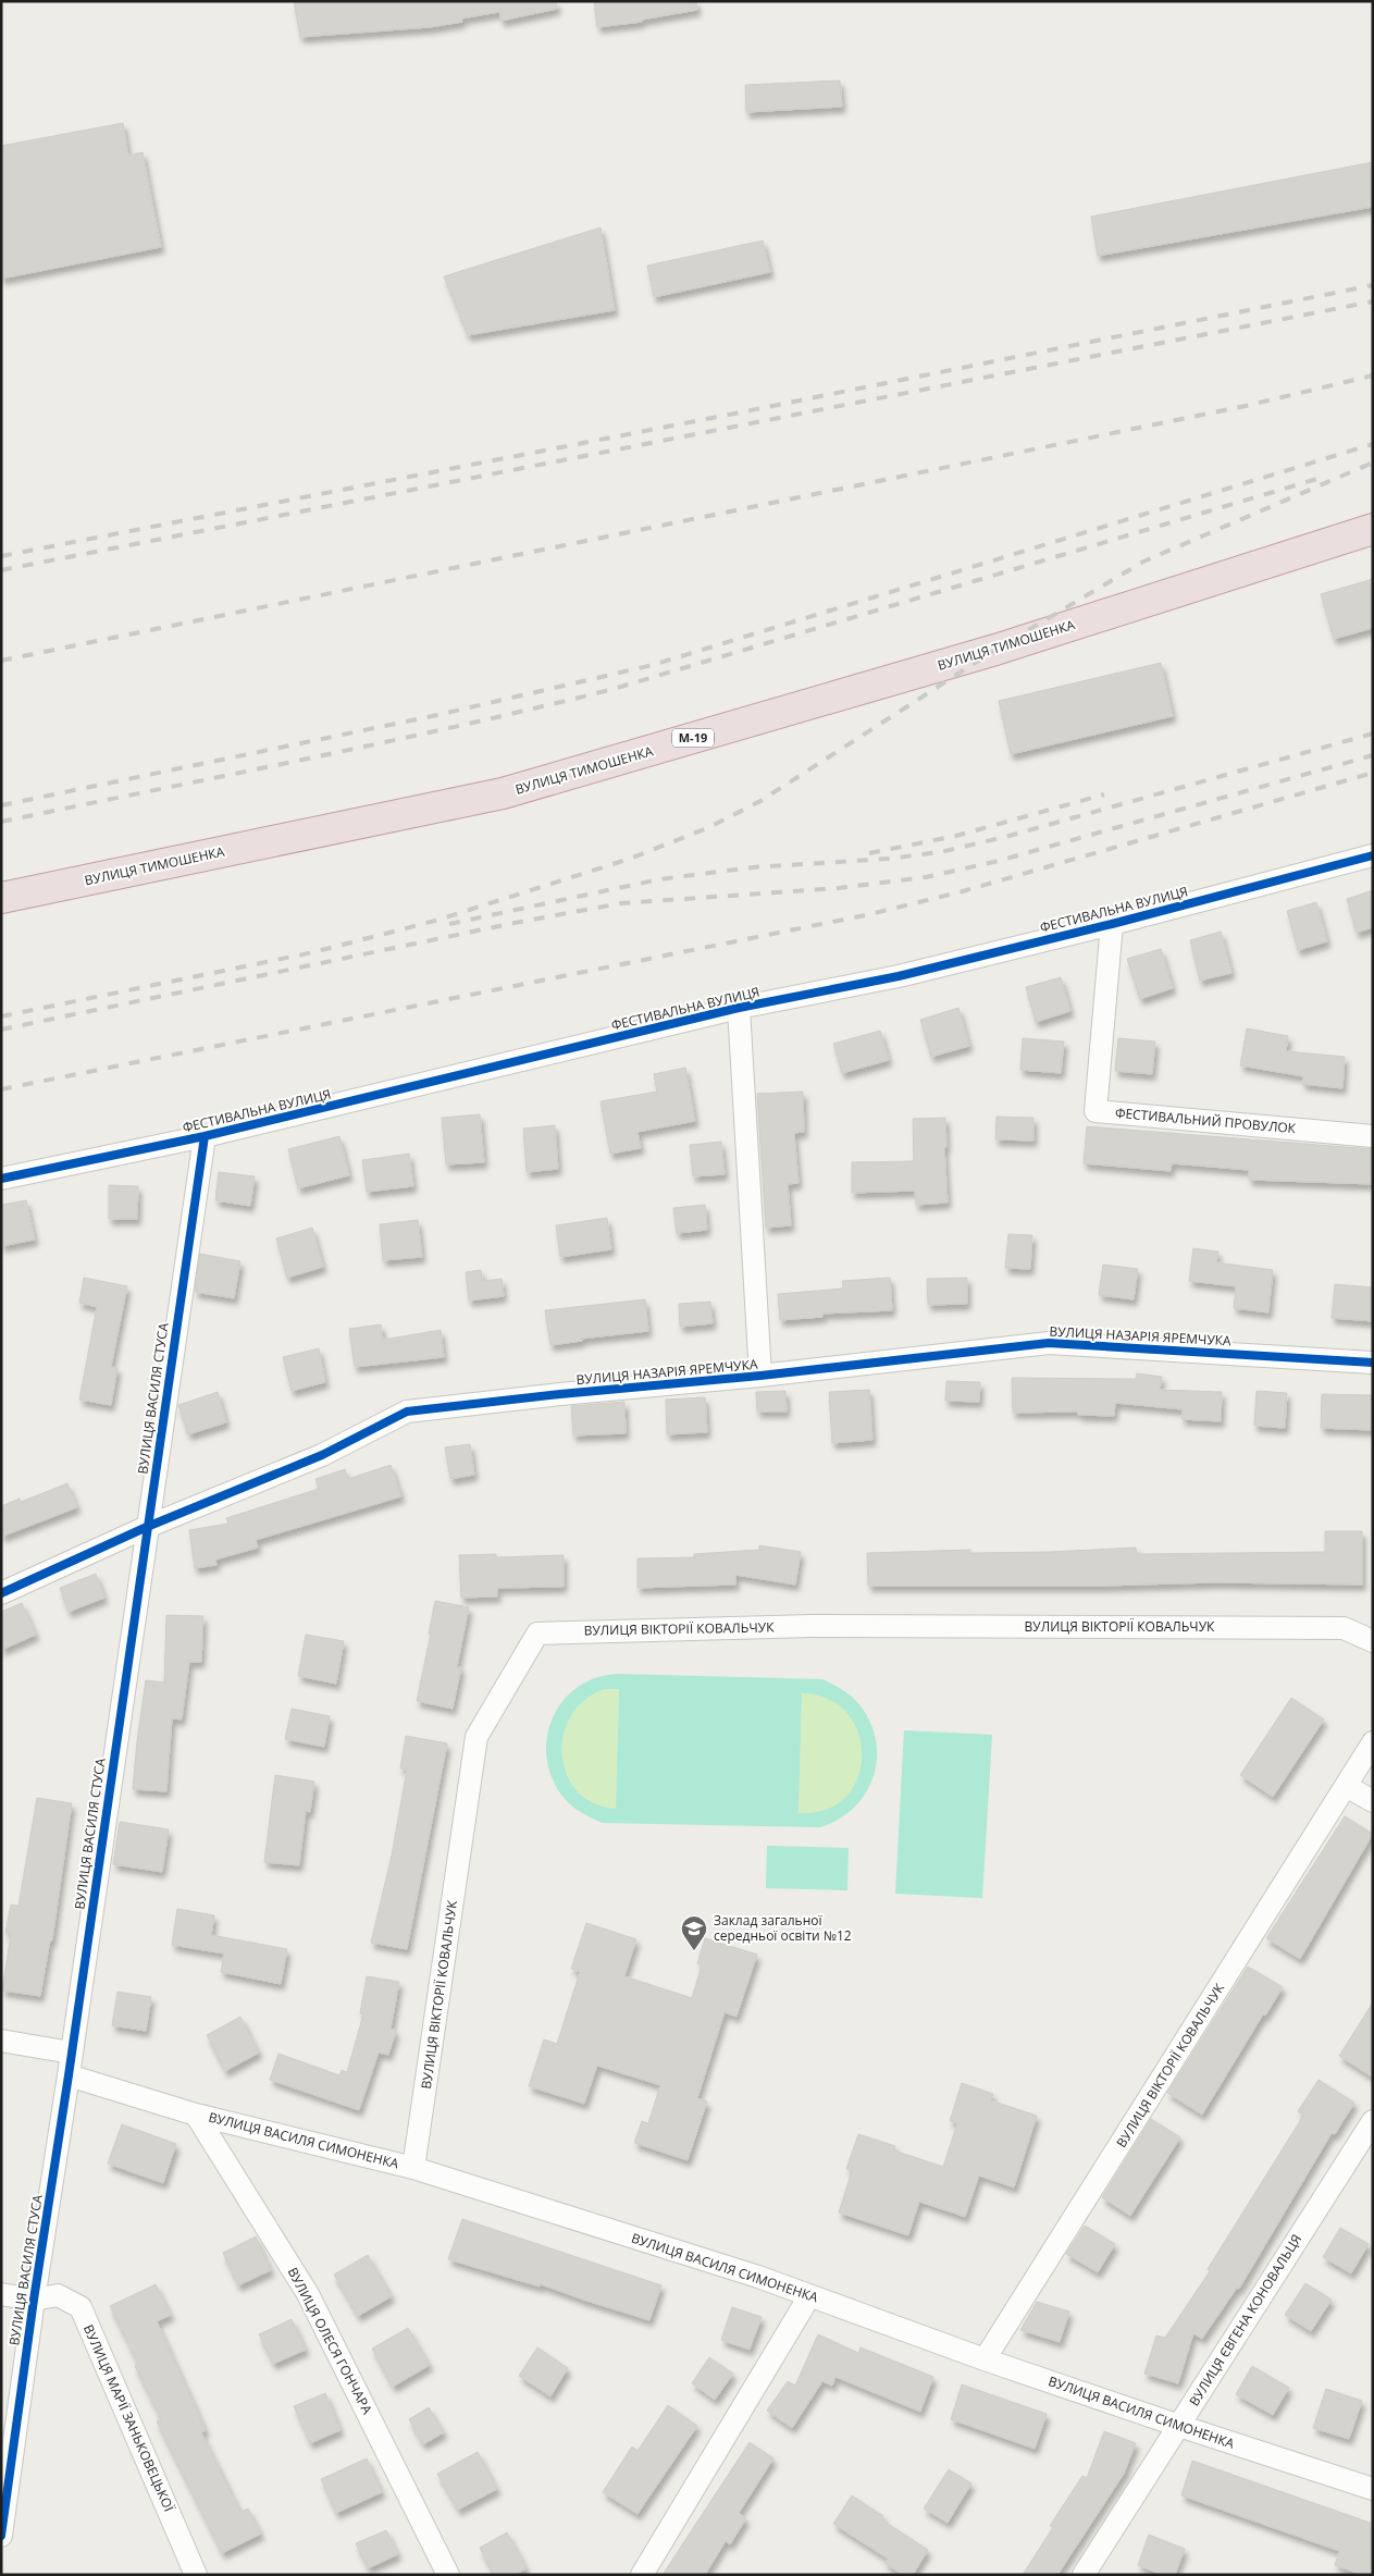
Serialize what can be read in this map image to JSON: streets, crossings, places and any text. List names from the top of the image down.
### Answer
{
  "streets": {
    "highway": ["ВУЛИЦЯ ТИМОШЕНКА", "М-19"],
    "street": [
      "ФЕСТИВАЛЬНА ВУЛИЦЯ",
      "ФЕСТИВАЛЬНИЙ ПРОВУЛОК",
      "ВУЛИЦЯ НАЗАРІЯ ЯРЕМЧУКА",
      "ВУЛИЦЯ ВАСИЛЯ СТУСА",
      "ВУЛИЦЯ ВІКТОРІЇ КОВАЛЬЧУК",
      "ВУЛИЦЯ ВАСИЛЯ СИМОНЕНКА",
      "ВУЛИЦЯ ЄВГЕНА КОНОВАЛЬЦЯ",
      "ВУЛИЦЯ ОЛЕСЯ ГОНЧАРА",
      "ВУЛИЦЯ МАРІЇ ЗАНЬКОВЕЦЬКОЇ"
    ]
  },
  "crossings": [
    ["ФЕСТИВАЛЬНА ВУЛИЦЯ", "ФЕСТИВАЛЬНИЙ ПРОВУЛОК"],
    ["ФЕСТИВАЛЬНА ВУЛИЦЯ", "ВУЛИЦЯ ВАСИЛЯ СТУСА"],
    ["ВУЛИЦЯ НАЗАРІЯ ЯРЕМЧУКА", "ВУЛИЦЯ ВАСИЛЯ СТУСА"],
    ["ВУЛИЦЯ ВАСИЛЯ СТУСА", "ВУЛИЦЯ ВАСИЛЯ СИМОНЕНКА"],
    ["ВУЛИЦЯ ВАСИЛЯ СТУСА", "ВУЛИЦЯ МАРІЇ ЗАНЬКОВЕЦЬКОЇ"],
    ["ВУЛИЦЯ ВІКТОРІЇ КОВАЛЬЧУК", "ВУЛИЦЯ ВАСИЛЯ СИМОНЕНКА"],
    ["ВУЛИЦЯ ВАСИЛЯ СИМОНЕНКА", "ВУЛИЦЯ ЄВГЕНА КОНОВАЛЬЦЯ"],
    ["ВУЛИЦЯ ВАСИЛЯ СИМОНЕНКА", "ВУЛИЦЯ ОЛЕСЯ ГОНЧАРА"]
  ],
  "places": {
    "school or university": ["Заклад загальної середньої освіти №12"]
  }
}
